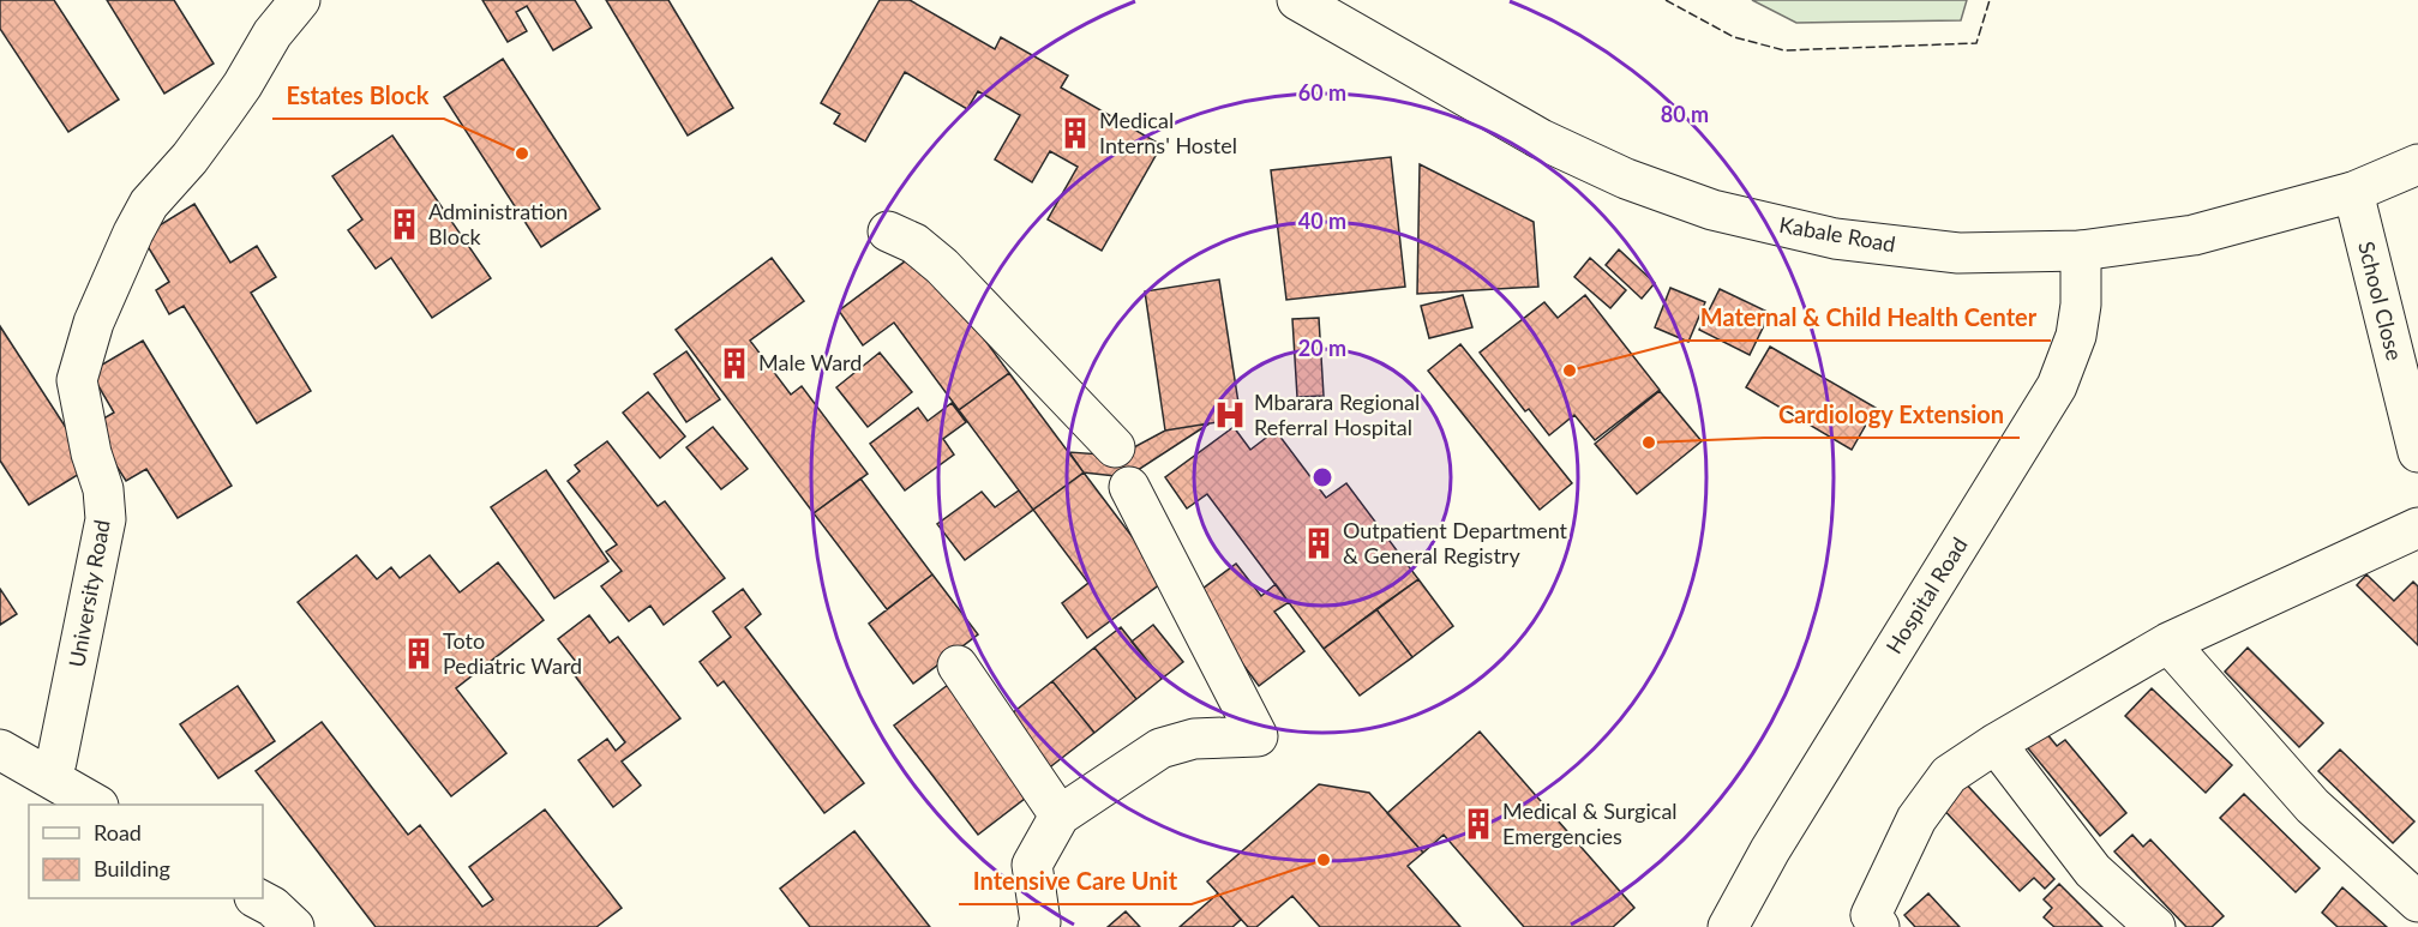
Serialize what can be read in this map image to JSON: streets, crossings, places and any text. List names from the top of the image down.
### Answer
{
  "streets": {
    "street": [
      "Kabale Road",
      "School Close",
      "University Road",
      "Hospital Road"
    ]
  },
  "crossings": [
    ["Kabale Road", "School Close"],
    ["Kabale Road", "Hospital Road"]
  ],
  "places": {
    "building": [
      "Medical Interns' Hostel",
      "Administration Block",
      "Male Ward",
      "Outpatient Department & General Registry",
      "Toto Pediatric Ward",
      "Medical & Surgical Emergencies"
    ],
    "other": [
      "Estates Block",
      "Maternal & Child Health Center",
      "Cardiology Extension",
      "Intensive Care Unit"
    ],
    "hospital": ["Mbarara Regional Referral Hospital"]
  },
  "legend": ["Road", "Building"],
  "rings": [
    "60 m",
    "80 m",
    "40 m",
    "20 m"
  ]
}
